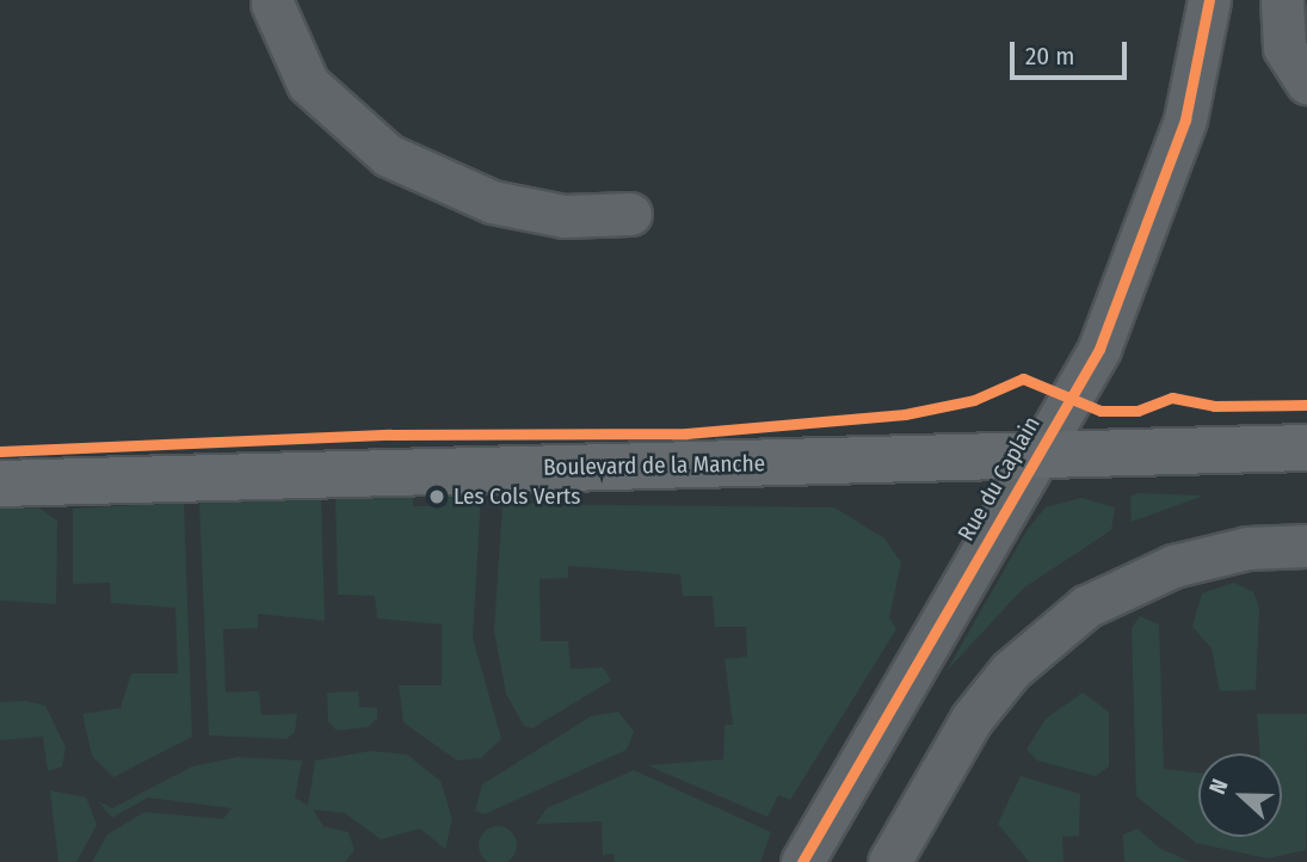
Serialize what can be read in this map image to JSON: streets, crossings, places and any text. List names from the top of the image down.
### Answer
{
  "streets": {
    "main road": ["Boulevard de la Manche"],
    "street": ["Rue du Caplain"]
  },
  "crossings": [
    ["Boulevard de la Manche", "Rue du Caplain"]
  ],
  "places": ["Les Cols Verts"],
  "scale_bar": "20 m",
  "north": "left"
}
